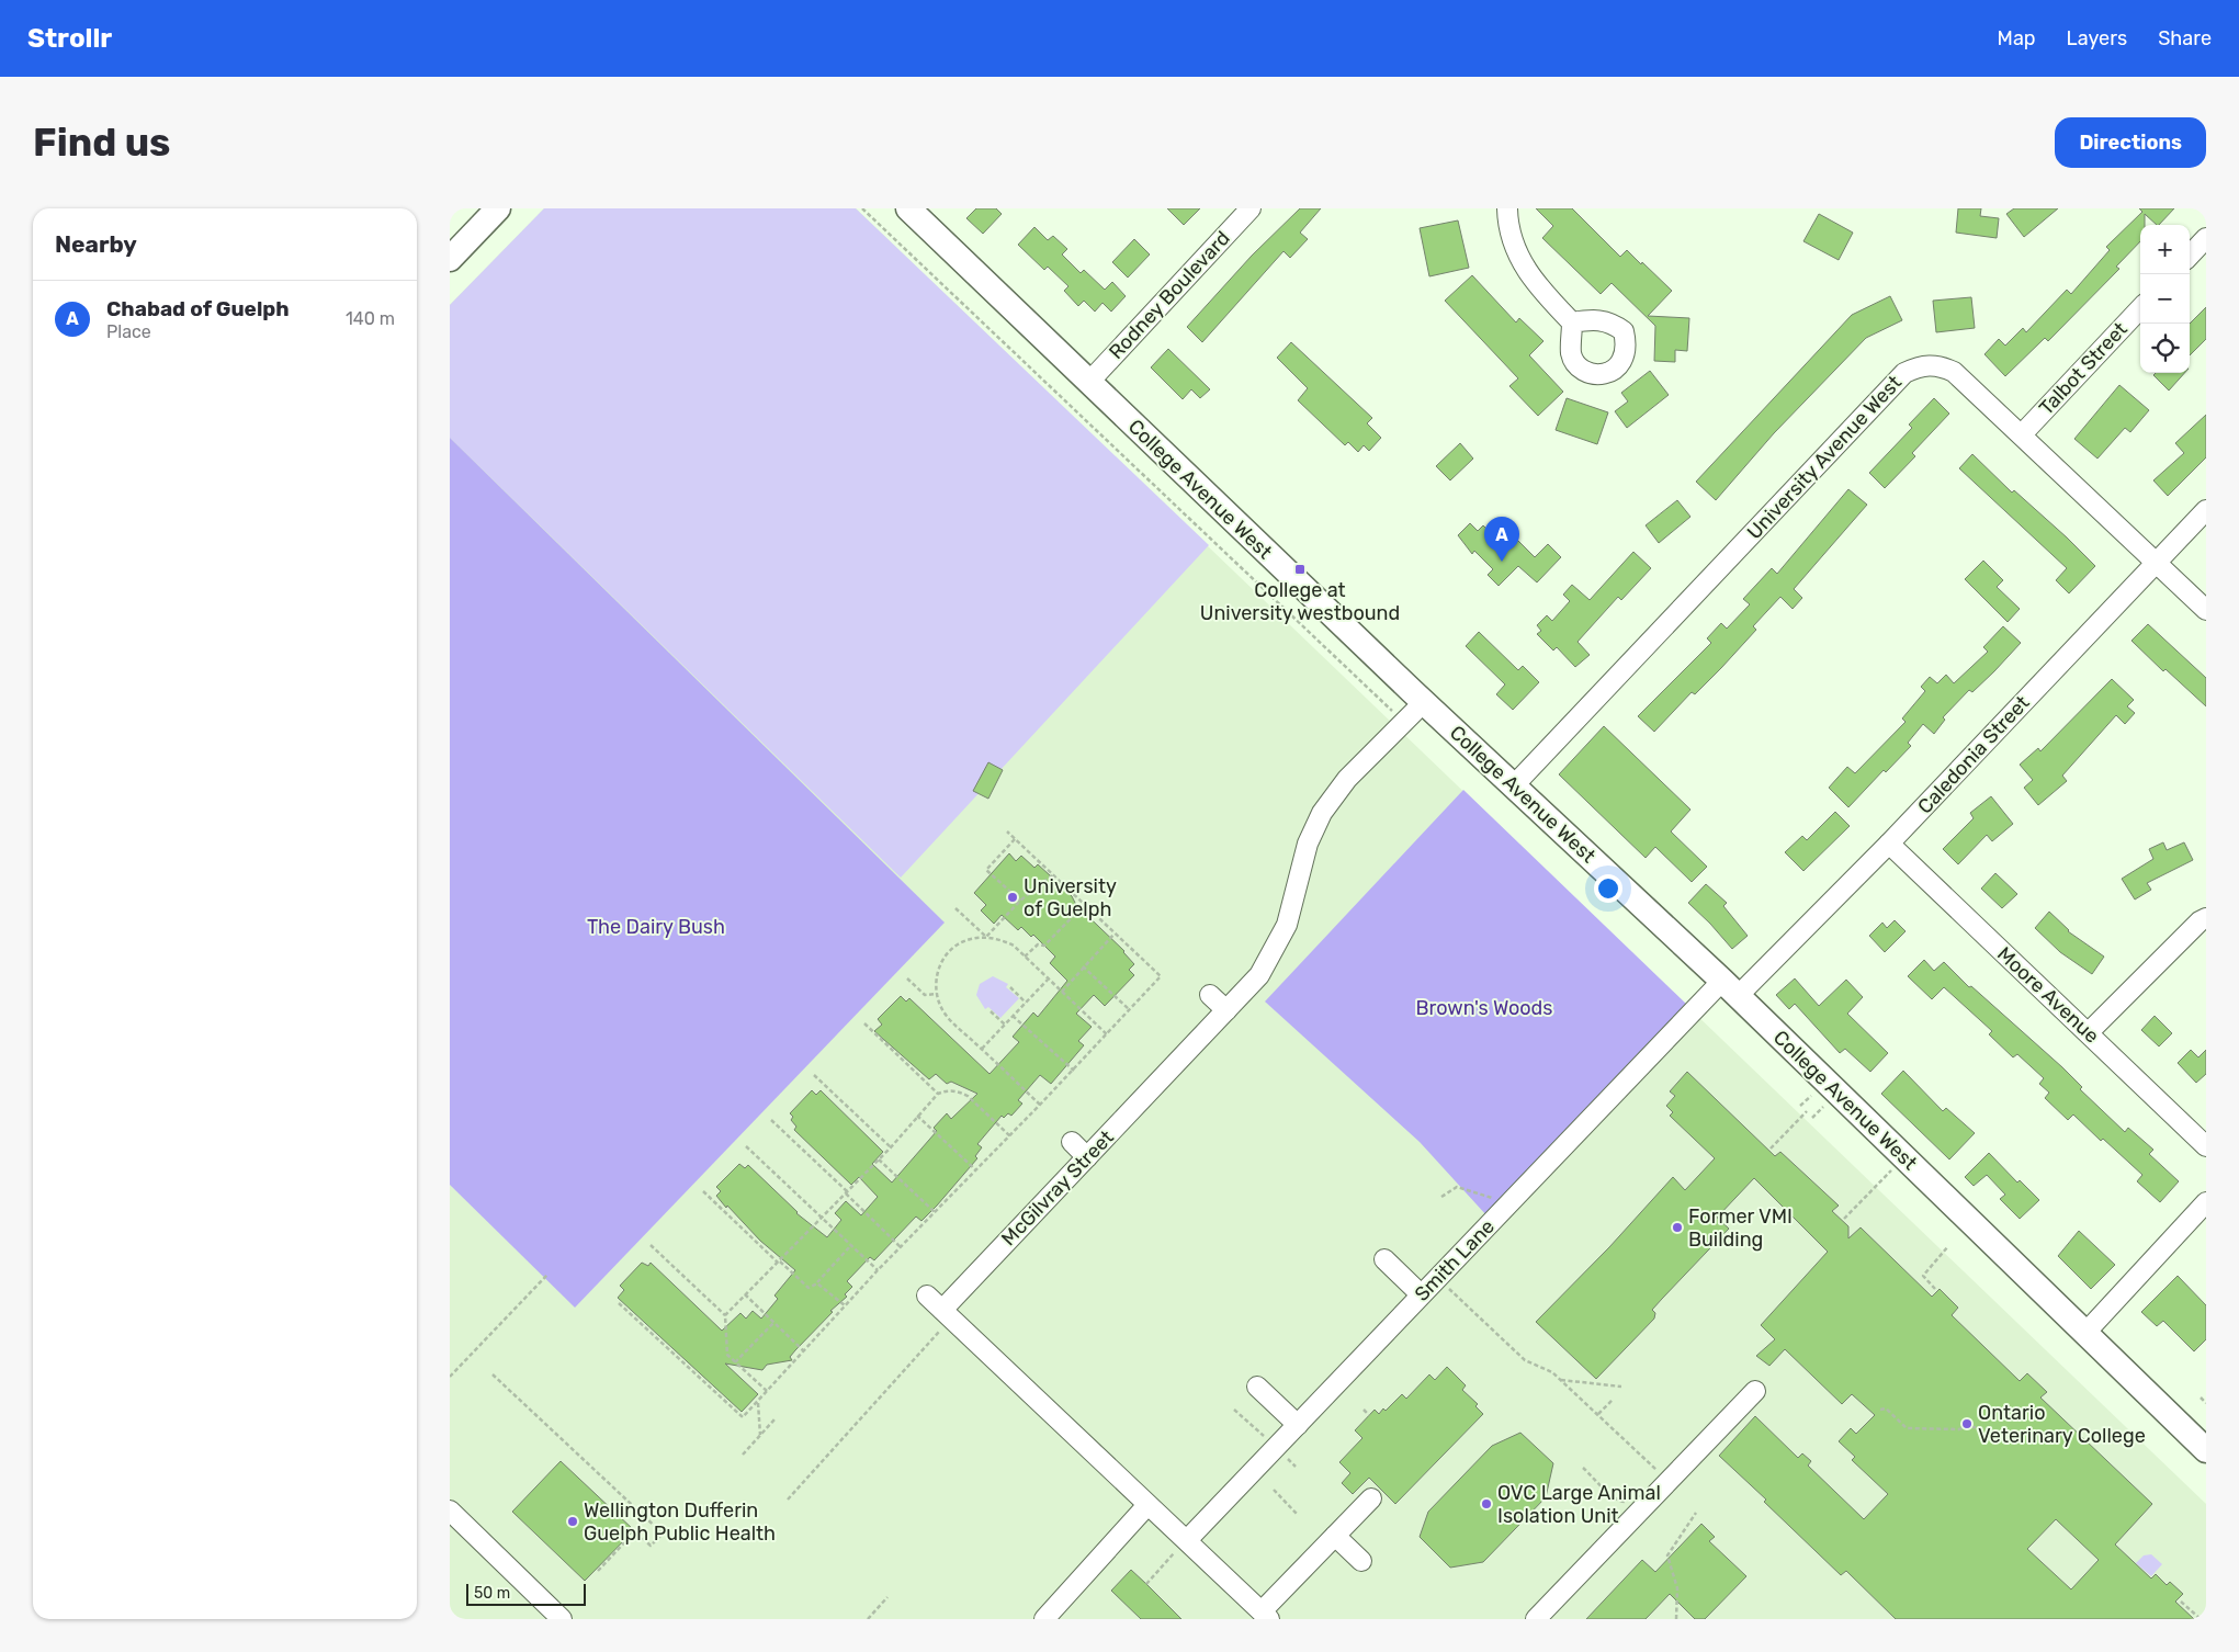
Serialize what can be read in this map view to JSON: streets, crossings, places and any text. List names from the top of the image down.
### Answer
{
  "streets": {
    "main road": ["College Avenue West"],
    "street": [
      "Rodney Boulevard",
      "Talbot Street",
      "University Avenue West",
      "Caledonia Street",
      "Moore Avenue",
      "McGilvray Street",
      "Smith Lane"
    ]
  },
  "crossings": [
    ["Rodney Boulevard", "College Avenue West"],
    ["Talbot Street", "University Avenue West"],
    ["University Avenue West", "College Avenue West"],
    ["University Avenue West", "Caledonia Street"],
    ["College Avenue West", "Caledonia Street"],
    ["College Avenue West", "McGilvray Street"],
    ["College Avenue West", "Smith Lane"],
    ["Caledonia Street", "Moore Avenue"],
    ["Caledonia Street", "Smith Lane"]
  ],
  "parks": ["The Dairy Bush", "Brown's Woods"],
  "places": {
    "transit": ["College at University westbound"],
    "other": [
      "University of Guelph",
      "Former VMI Building",
      "Ontario Veterinary College",
      "OVC Large Animal Isolation Unit",
      "Wellington Dufferin Guelph Public Health"
    ]
  },
  "scale_bar": "50 m",
  "page": {
    "header": "Strollr",
    "nav": ["Map", "Layers", "Share"],
    "buttons": "Directions",
    "title": "Find us",
    "heading": "Nearby",
    "map_buttons": ["+", "−"],
    "list": [
      {
        "mark": "A",
        "name": "Chabad of Guelph",
        "note": "Place",
        "value": "140 m"
      }
    ],
    "pins": "A",
    "scale": "50 m"
  }
}
